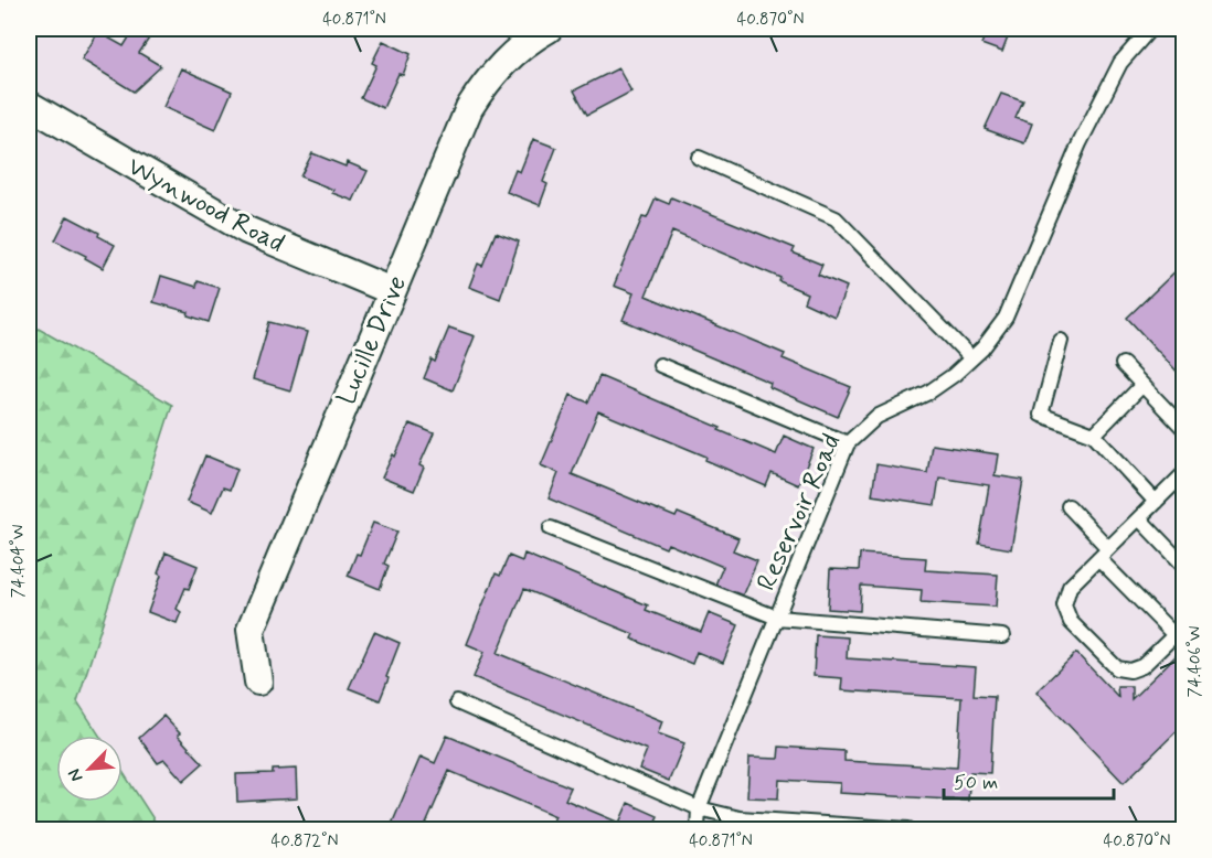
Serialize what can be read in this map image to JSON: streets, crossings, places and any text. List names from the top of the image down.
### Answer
{
  "streets": {
    "street": ["Wynwood Road", "Lucille Drive"],
    "lane": ["Reservoir Road"]
  },
  "crossings": [
    ["Wynwood Road", "Lucille Drive"]
  ],
  "scale_bar": "50 m",
  "north": "bottom left",
  "coordinates": [
    "40.871°N",
    "40.870°N",
    "74.404°W",
    "74.406°W",
    "40.872°N"
  ]
}
